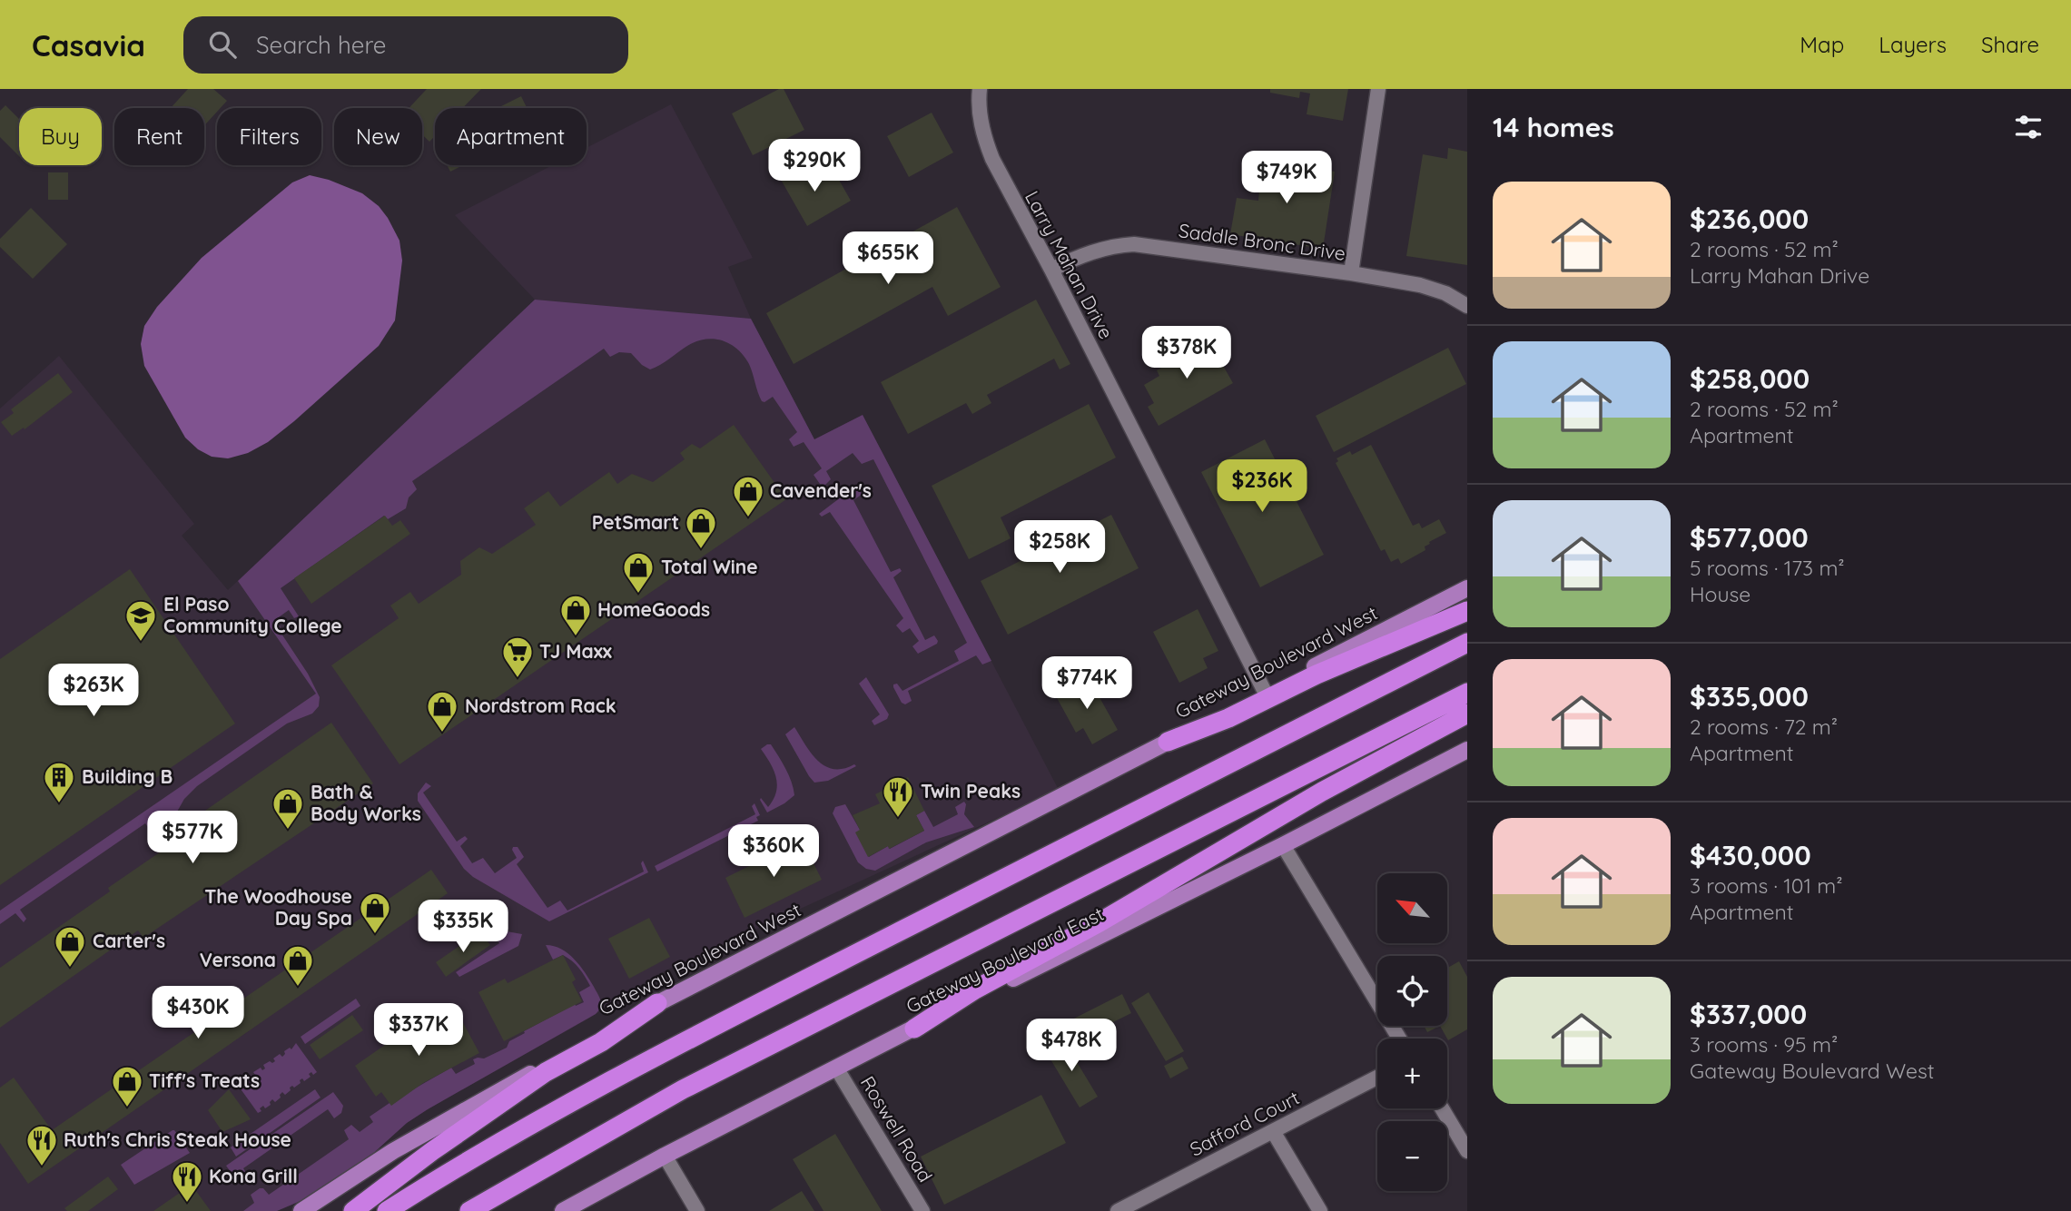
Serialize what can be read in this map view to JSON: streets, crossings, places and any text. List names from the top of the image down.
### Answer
{
  "streets": {
    "main road": ["Gateway Boulevard West", "Gateway Boulevard East"],
    "street": [
      "Saddle Bronc Drive",
      "Larry Mahan Drive",
      "Safford Court",
      "Roswell Road"
    ]
  },
  "crossings": [
    ["Saddle Bronc Drive", "Larry Mahan Drive"],
    ["Larry Mahan Drive", "Gateway Boulevard West"],
    ["Gateway Boulevard East", "Roswell Road"]
  ],
  "places": {
    "shop": [
      "Cavender's",
      "PetSmart",
      "Total Wine",
      "HomeGoods",
      "Nordstrom Rack",
      "Bath & Body Works",
      "The Woodhouse Day Spa",
      "Carter's",
      "Versona",
      "Tiff's Treats"
    ],
    "school or university": ["El Paso Community College"],
    "supermarket": ["TJ Maxx"],
    "building": ["Building B"],
    "restaurant": ["Twin Peaks", "Ruth's Chris Steak House", "Kona Grill"]
  },
  "north": "top left",
  "page": {
    "header": "Casavia",
    "search": "Search here",
    "nav": ["Map", "Layers", "Share"],
    "heading": "14 homes",
    "chip": [
      "Buy",
      "Rent",
      "Filters",
      "New",
      "Apartment"
    ],
    "price": [
      "$290K",
      "$749K",
      "$655K",
      "$378K",
      "$236K",
      "$258K",
      "$774K",
      "$263K",
      "$577K",
      "$360K",
      "$335K",
      "$430K",
      "$337K",
      "$478K"
    ],
    "list": [
      {
        "name": "$236,000",
        "note": "2 rooms · 52 m² · Larry Mahan Drive"
      },
      {
        "name": "$258,000",
        "note": "2 rooms · 52 m² · Apartment"
      },
      {
        "name": "$577,000",
        "note": "5 rooms · 173 m² · House"
      },
      {
        "name": "$335,000",
        "note": "2 rooms · 72 m² · Apartment"
      },
      {
        "name": "$430,000",
        "note": "3 rooms · 101 m² · Apartment"
      },
      {
        "name": "$337,000",
        "note": "3 rooms · 95 m² · Gateway Boulevard West"
      }
    ],
    "map_buttons": ["+", "−"]
  }
}
